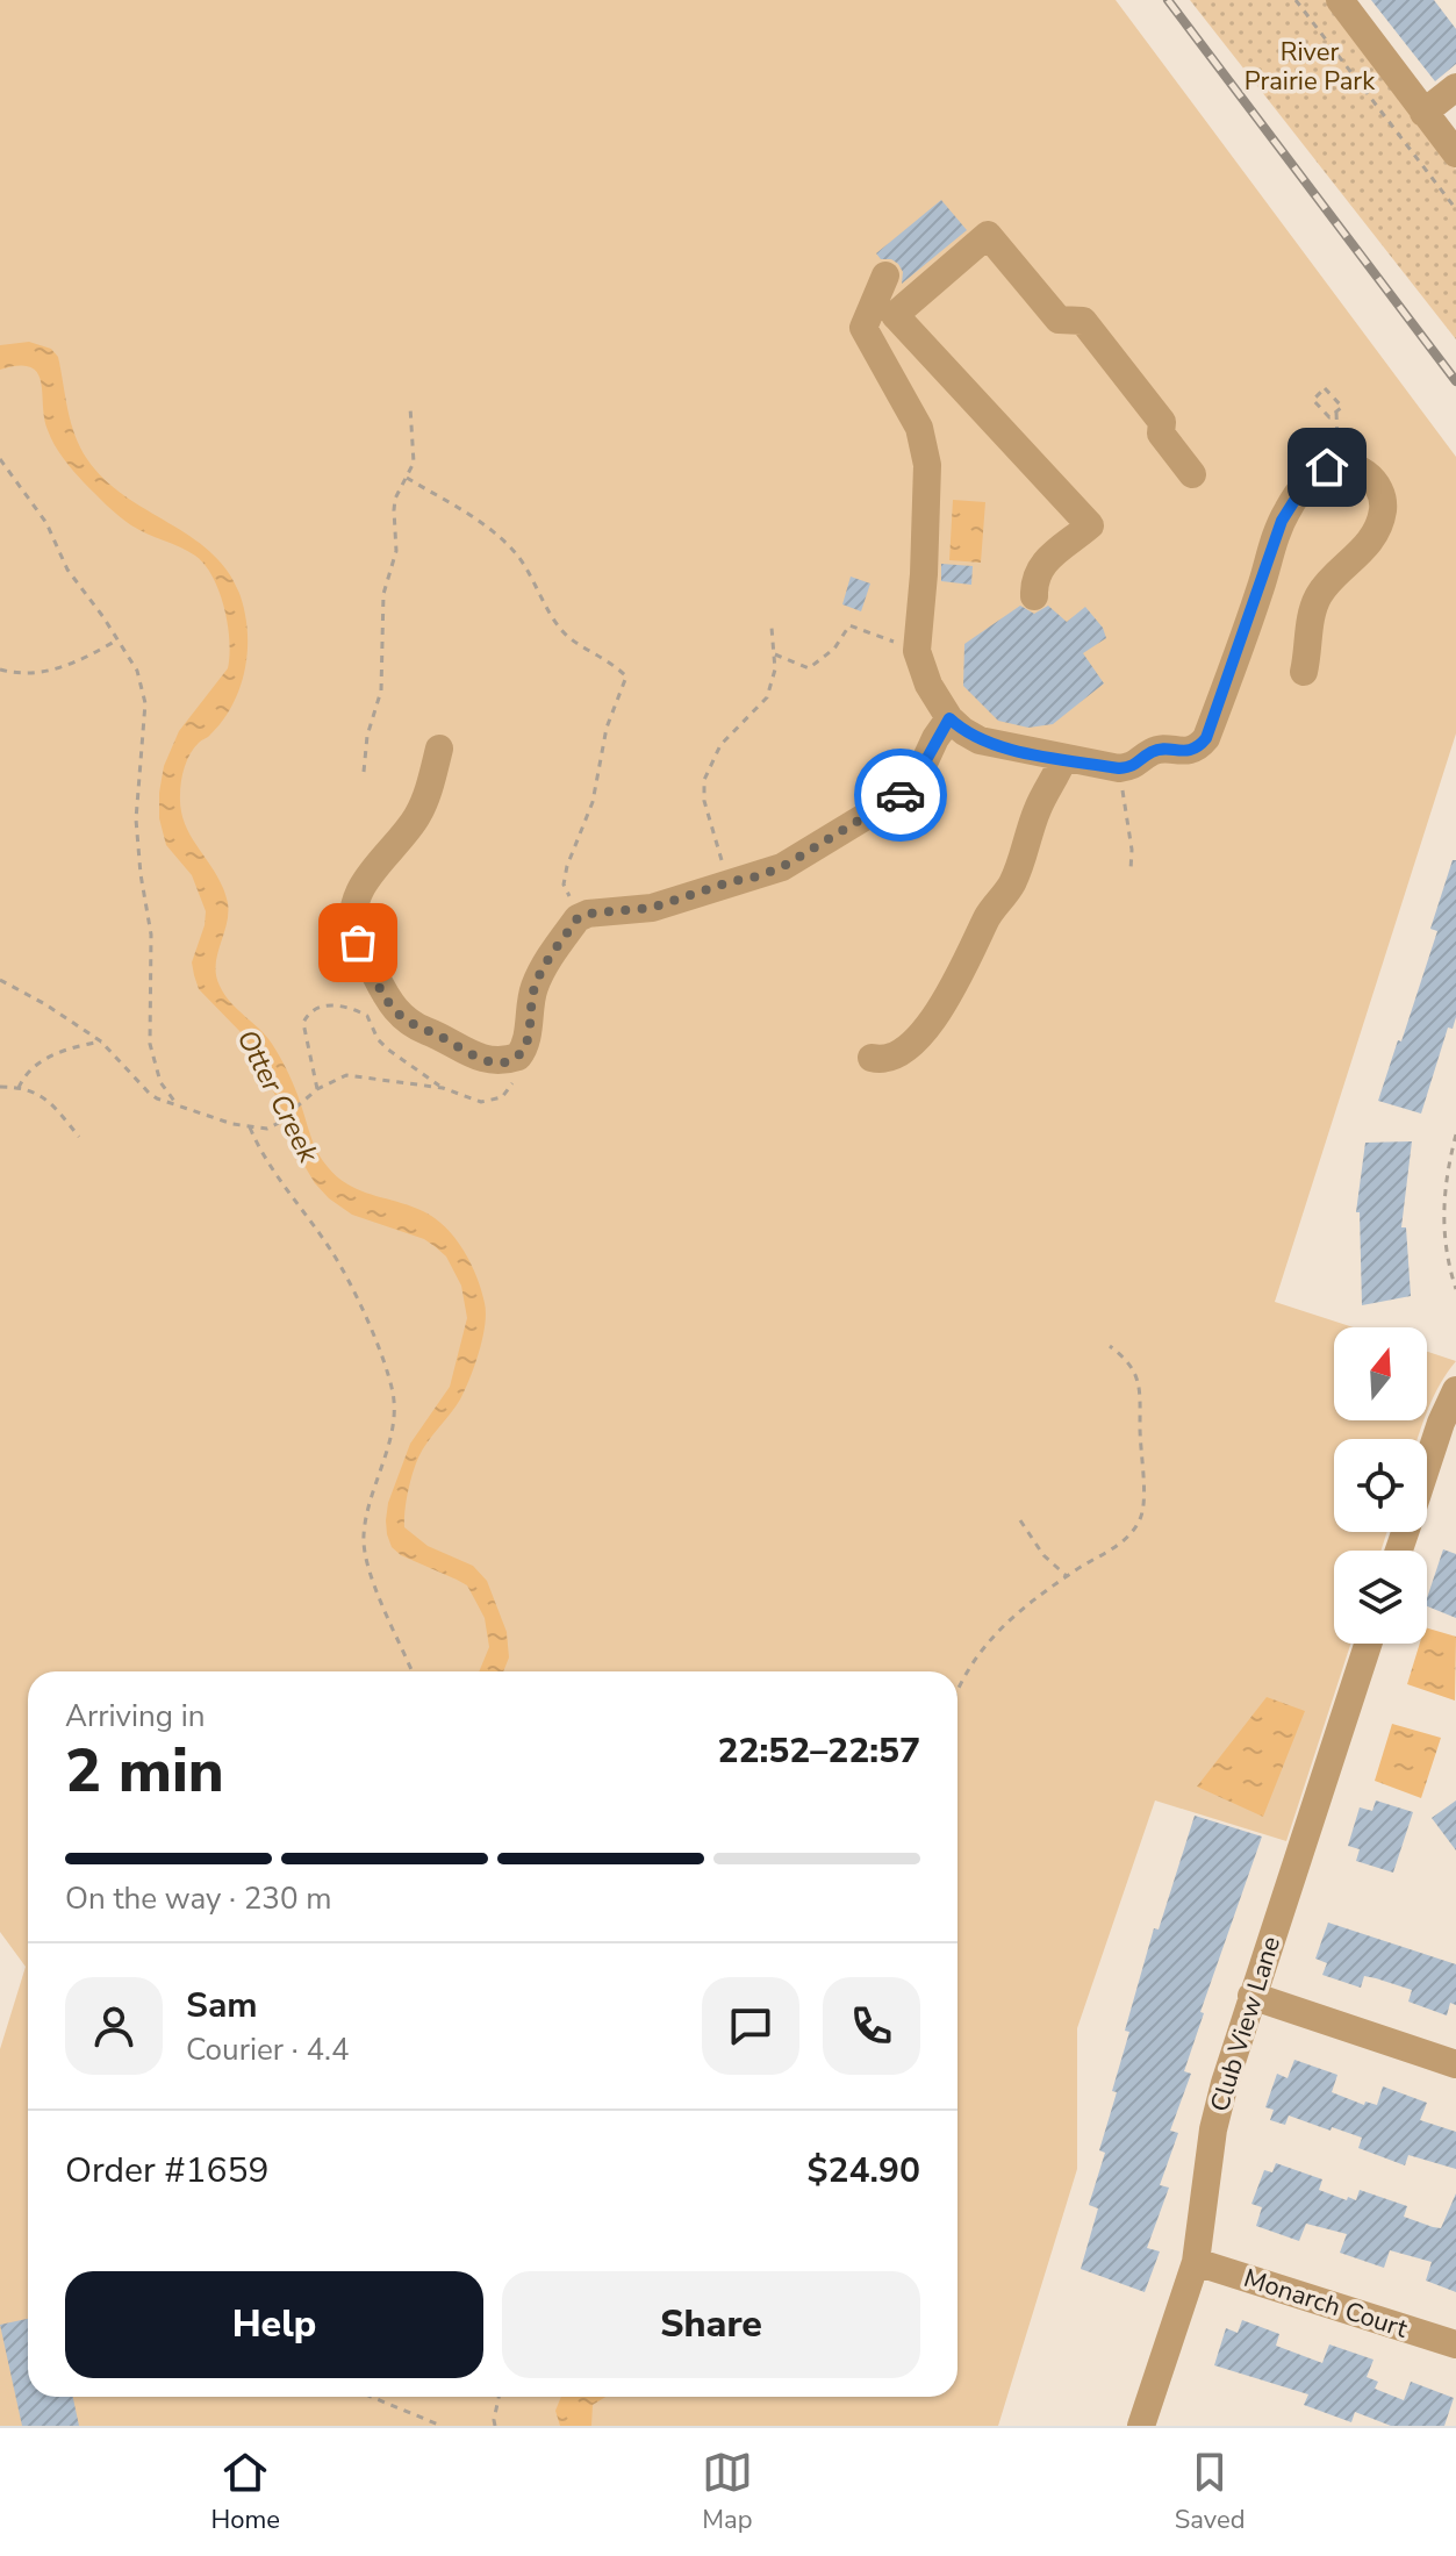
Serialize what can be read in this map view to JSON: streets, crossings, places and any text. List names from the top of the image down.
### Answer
{
  "streets": {
    "street": ["Club View Lane", "Monarch Court"]
  },
  "crossings": [
    ["Club View Lane", "Monarch Court"]
  ],
  "water": ["Otter Creek"],
  "parks": ["River Prairie Park"],
  "north": "top",
  "page": {
    "heading": ["2 min", "Arriving in", "22:52–22:57"],
    "panel": [
      "Sam",
      "Courier · 4.4",
      "Order #1659",
      "$24.90"
    ],
    "bar": "On the way · 230 m",
    "buttons": ["Help", "Share"],
    "tabs": ["Home", "Map", "Saved"]
  }
}
